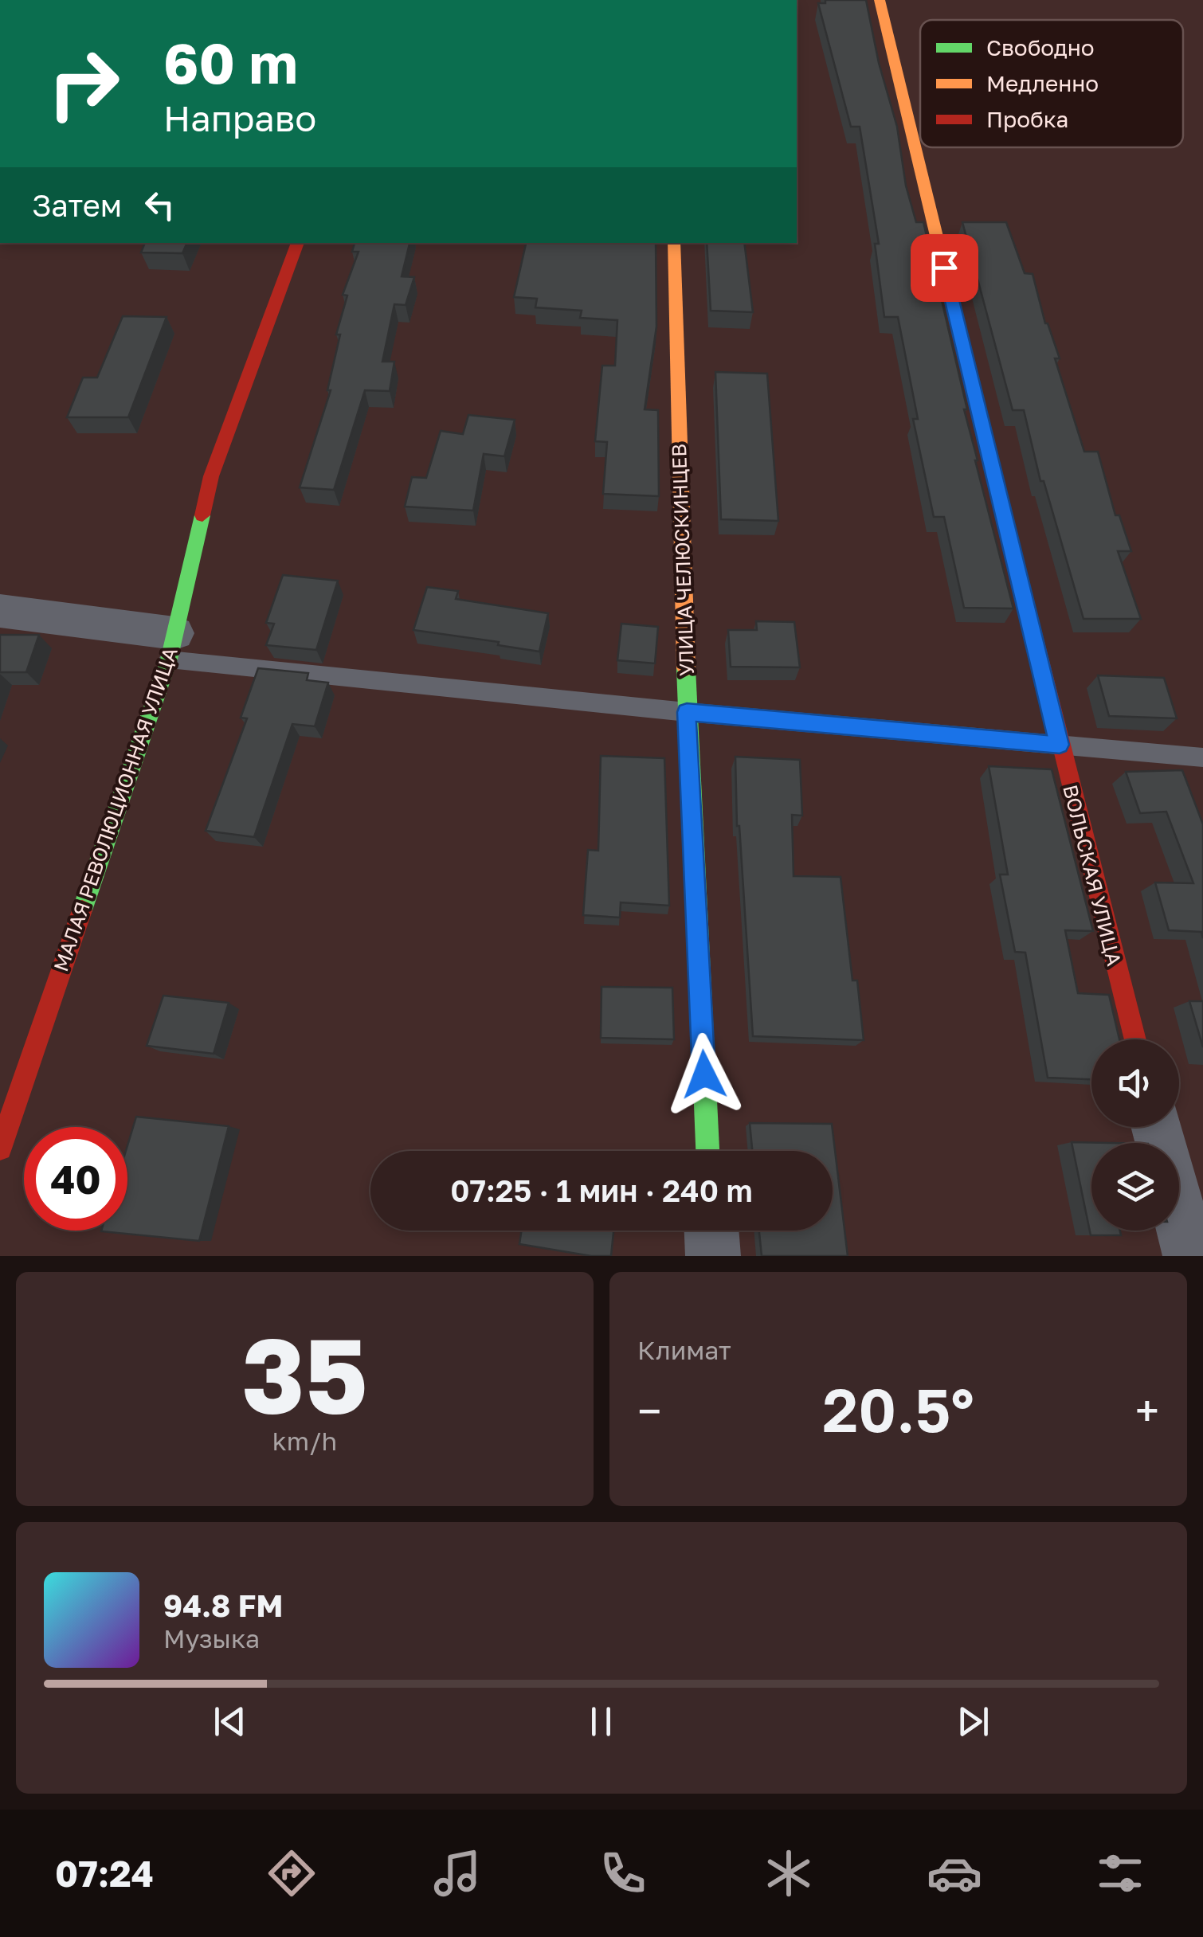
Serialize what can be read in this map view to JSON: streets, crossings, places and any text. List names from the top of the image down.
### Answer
{
  "streets": {
    "street": ["УЛИЦА ЧЕЛЮСКИНЦЕВ", "МАЛАЯ РЕВОЛЮЦИОННАЯ УЛИЦА", "ВОЛЬСКАЯ УЛИЦА"]
  },
  "legend": ["Свободно", "Медленно", "Пробка"],
  "page": {
    "turn": ["60 m", "Направо"],
    "then": "Затем",
    "limit": "40",
    "trip": "07:25 · 1 мин · 240 m",
    "tile": [
      ["35", "km/h"],
      "Климат"
    ],
    "heat": ["−", "20.5°", "+"],
    "song": ["94.8 FM", "Музыка"],
    "tabs": "07:24"
  }
}
